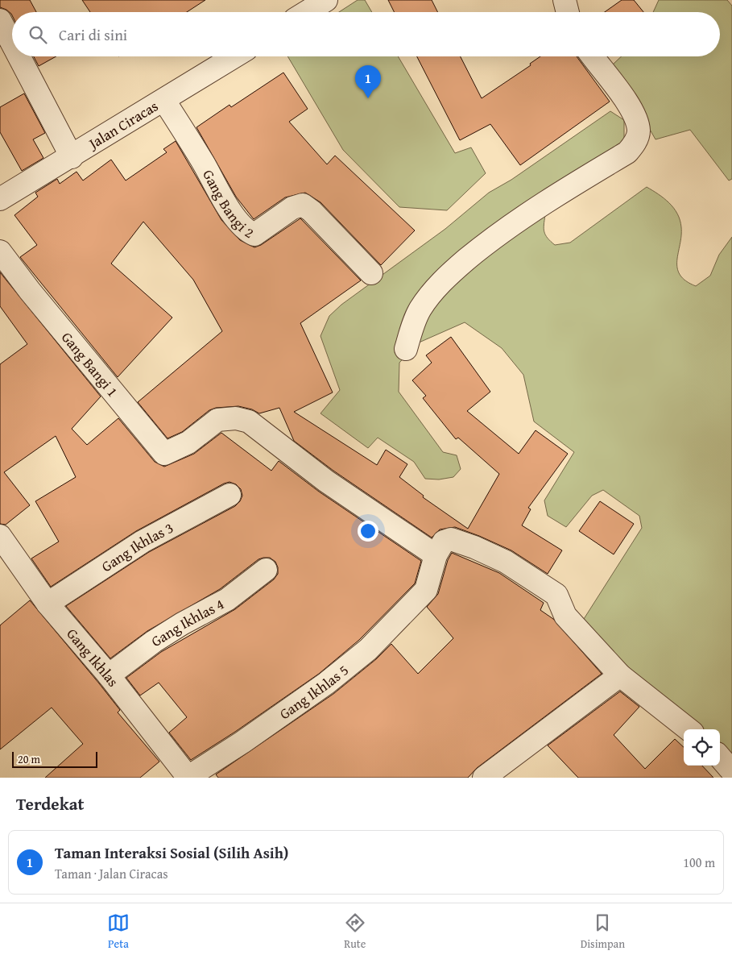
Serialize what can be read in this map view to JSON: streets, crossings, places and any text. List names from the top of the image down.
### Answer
{
  "streets": {
    "street": [
      "Jalan Ciracas",
      "Gang Bangi 2",
      "Gang Bangi 1",
      "Gang Ikhlas 3",
      "Gang Ikhlas 4",
      "Gang Ikhlas",
      "Gang Ikhlas 5"
    ]
  },
  "crossings": [
    ["Jalan Ciracas", "Gang Bangi 2"],
    ["Gang Bangi 1", "Gang Ikhlas 5"],
    ["Gang Ikhlas 3", "Gang Ikhlas"],
    ["Gang Ikhlas 4", "Gang Ikhlas"],
    ["Gang Ikhlas", "Gang Ikhlas 5"]
  ],
  "scale_bar": "20 m",
  "page": {
    "search": "Cari di sini",
    "pins": "1",
    "scale": "20 m",
    "heading": "Terdekat",
    "list": [
      {
        "mark": "1",
        "name": "Taman Interaksi Sosial (Silih Asih)",
        "note": "Taman · Jalan Ciracas",
        "value": "100 m"
      }
    ],
    "nav": ["Peta", "Rute", "Disimpan"]
  }
}
